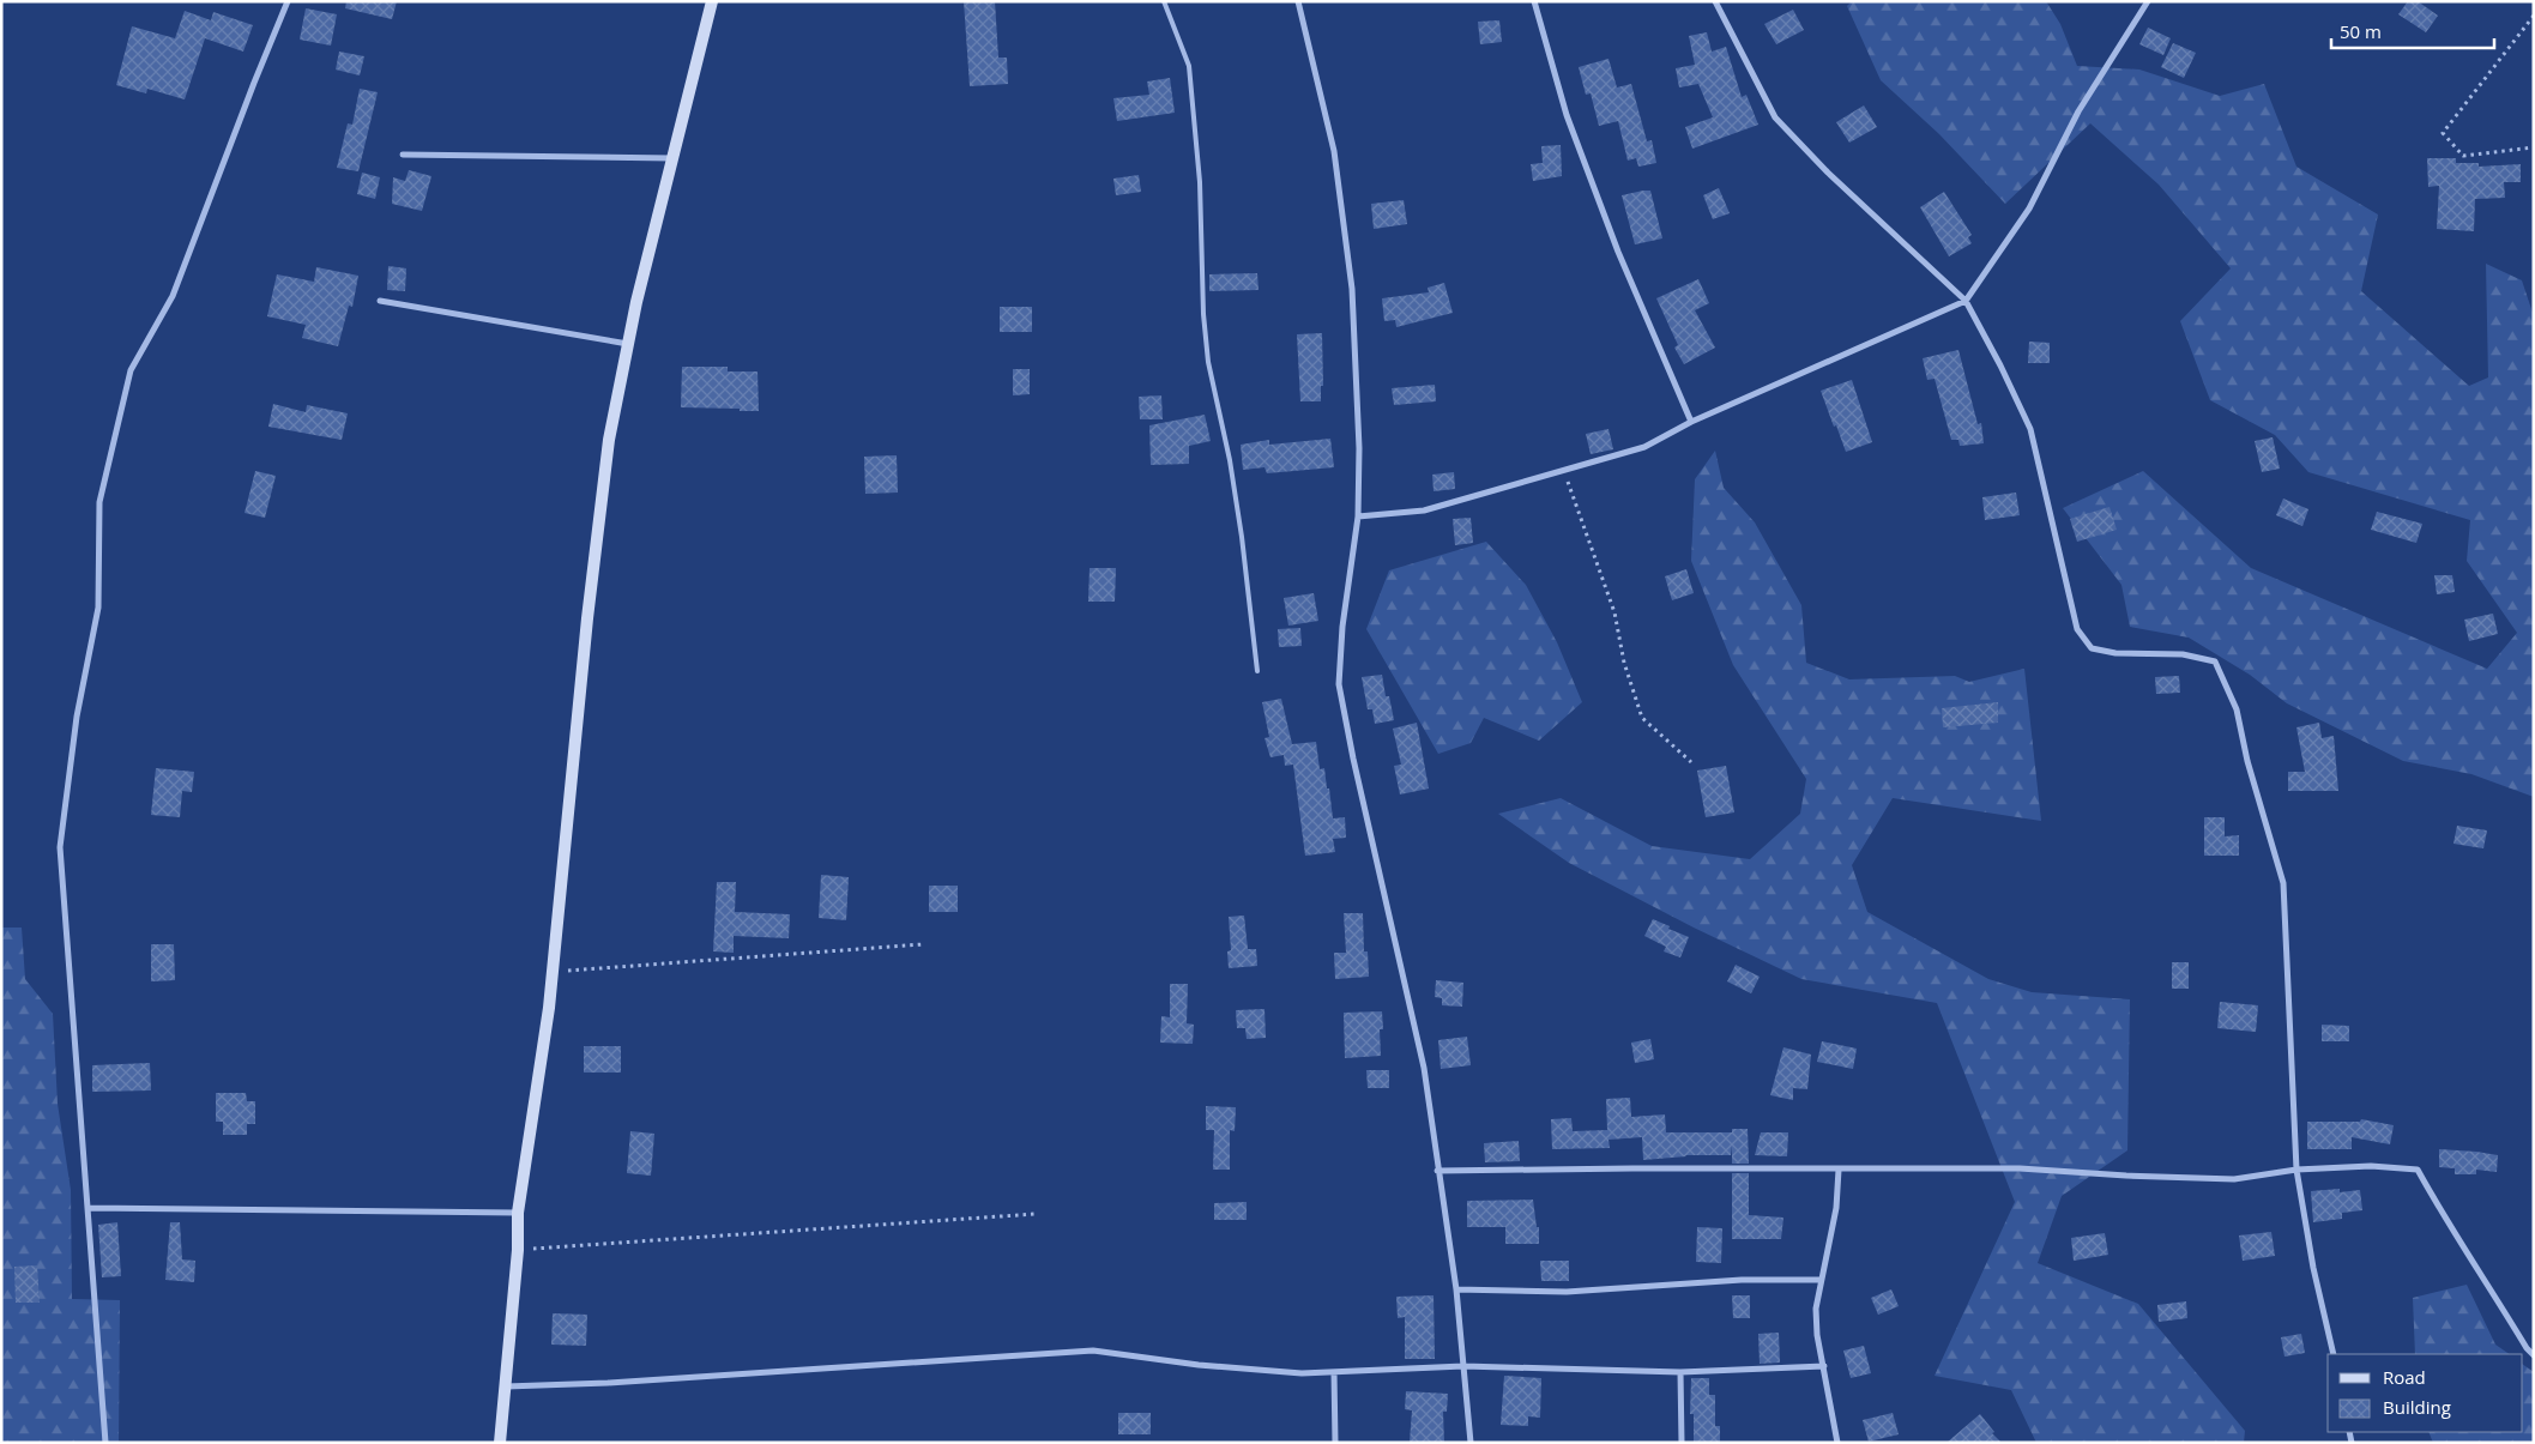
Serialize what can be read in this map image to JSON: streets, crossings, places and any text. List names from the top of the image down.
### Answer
{
  "legend": ["Road", "Building"],
  "scale_bar": "50 m"
}
